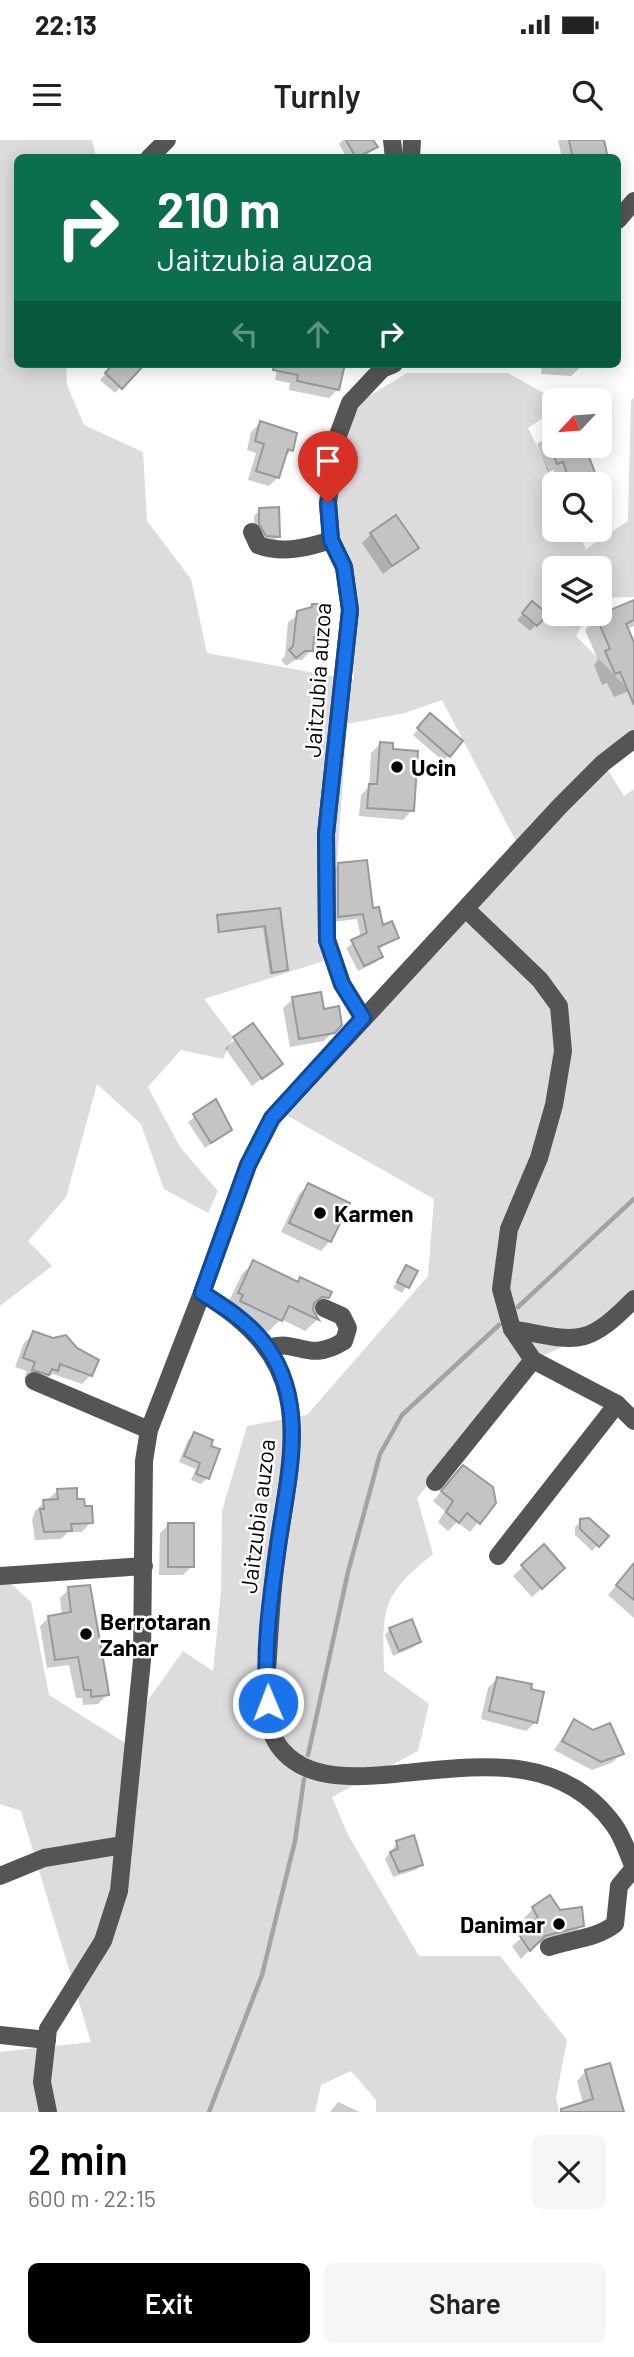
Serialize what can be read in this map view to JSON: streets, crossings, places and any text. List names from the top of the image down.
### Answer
{
  "streets": {
    "street": ["Jaitzubia auzoa"]
  },
  "places": [
    "Ucin",
    "Karmen",
    "Berrotaran Zahar",
    "Danimar"
  ],
  "north": "bottom left",
  "page": {
    "status": "22:13",
    "header": "Turnly",
    "turn": ["210 m", "Jaitzubia auzoa"],
    "heading": ["2 min", "600 m · 22:15"],
    "buttons": ["Exit", "Share"]
  }
}
